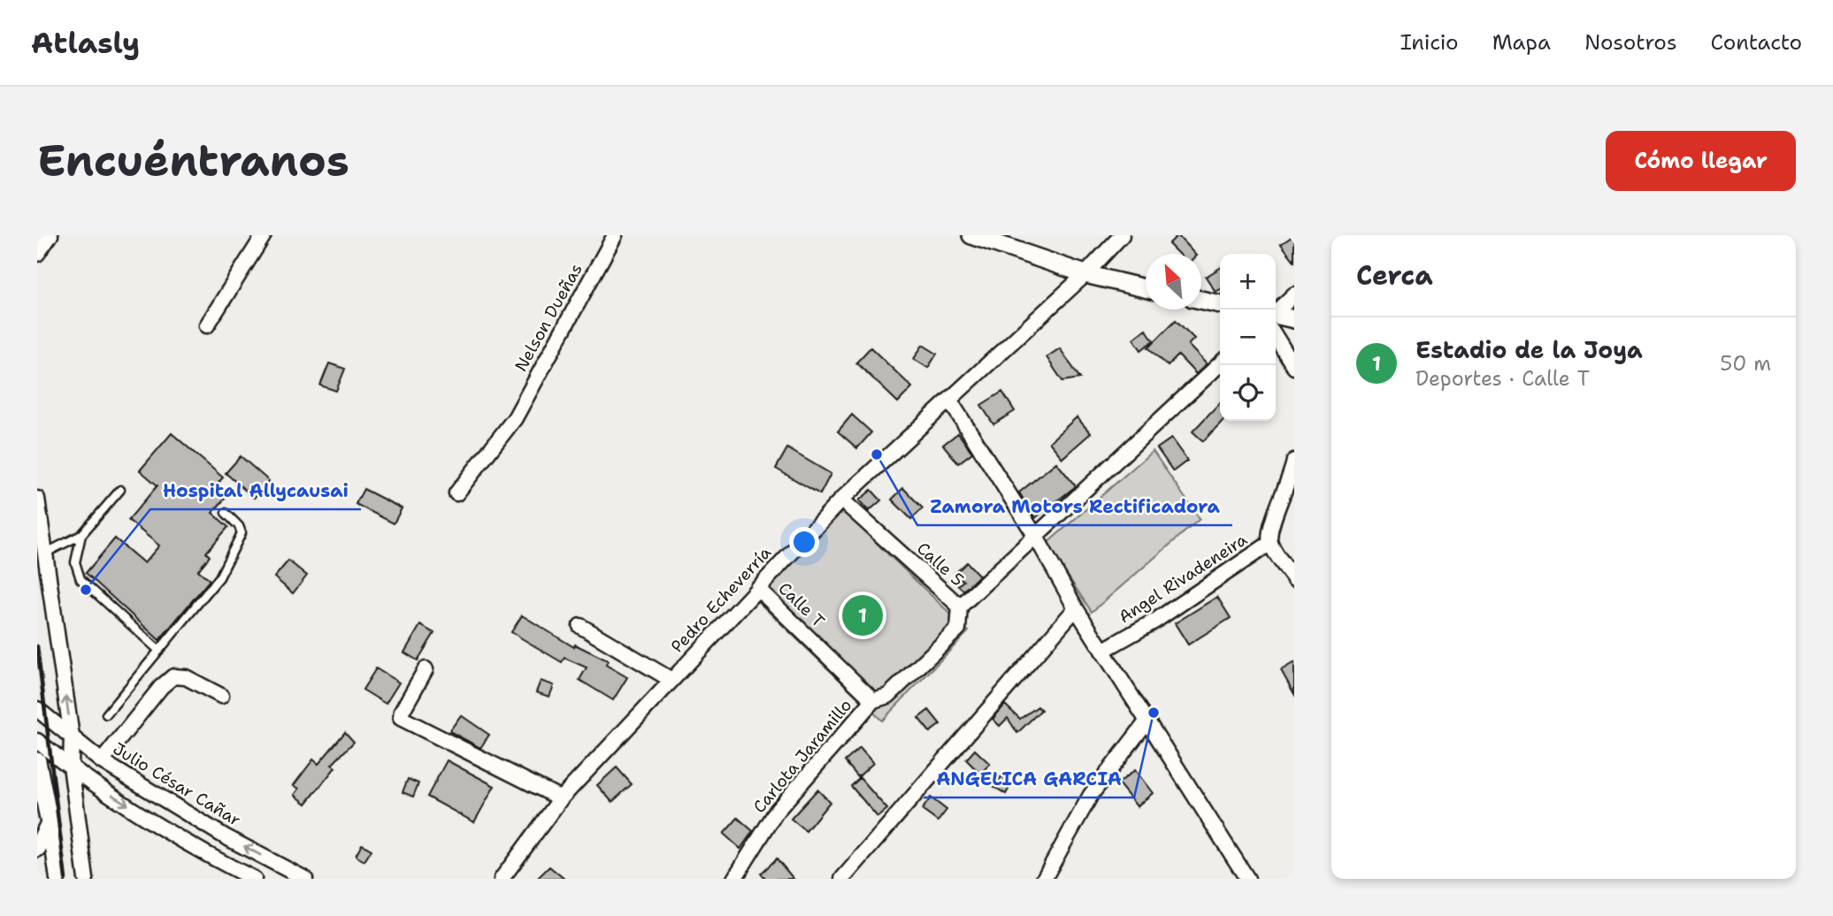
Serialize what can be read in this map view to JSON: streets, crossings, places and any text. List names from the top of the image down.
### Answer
{
  "streets": {
    "street": [
      "Nelson Dueñas",
      "Calle 5",
      "Angel Rivadeneira",
      "Pedro Echeverría",
      "Calle T",
      "Carlota Jaramillo",
      "Julio César Cañar"
    ]
  },
  "crossings": [
    ["Calle 5", "Pedro Echeverría"],
    ["Calle 5", "Carlota Jaramillo"],
    ["Pedro Echeverría", "Calle T"],
    ["Calle T", "Carlota Jaramillo"]
  ],
  "places": ["Zamora Motors Rectificadora", "Hospital Allycausai", "ANGELICA GARCIA"],
  "north": "top left",
  "page": {
    "header": "Atlasly",
    "nav": [
      "Inicio",
      "Mapa",
      "Nosotros",
      "Contacto"
    ],
    "buttons": "Cómo llegar",
    "title": "Encuéntranos",
    "heading": "Cerca",
    "map_buttons": ["+", "−"],
    "list": [
      {
        "mark": "1",
        "name": "Estadio de la Joya",
        "note": "Deportes · Calle T",
        "value": "50 m"
      }
    ],
    "pins": "1"
  }
}
